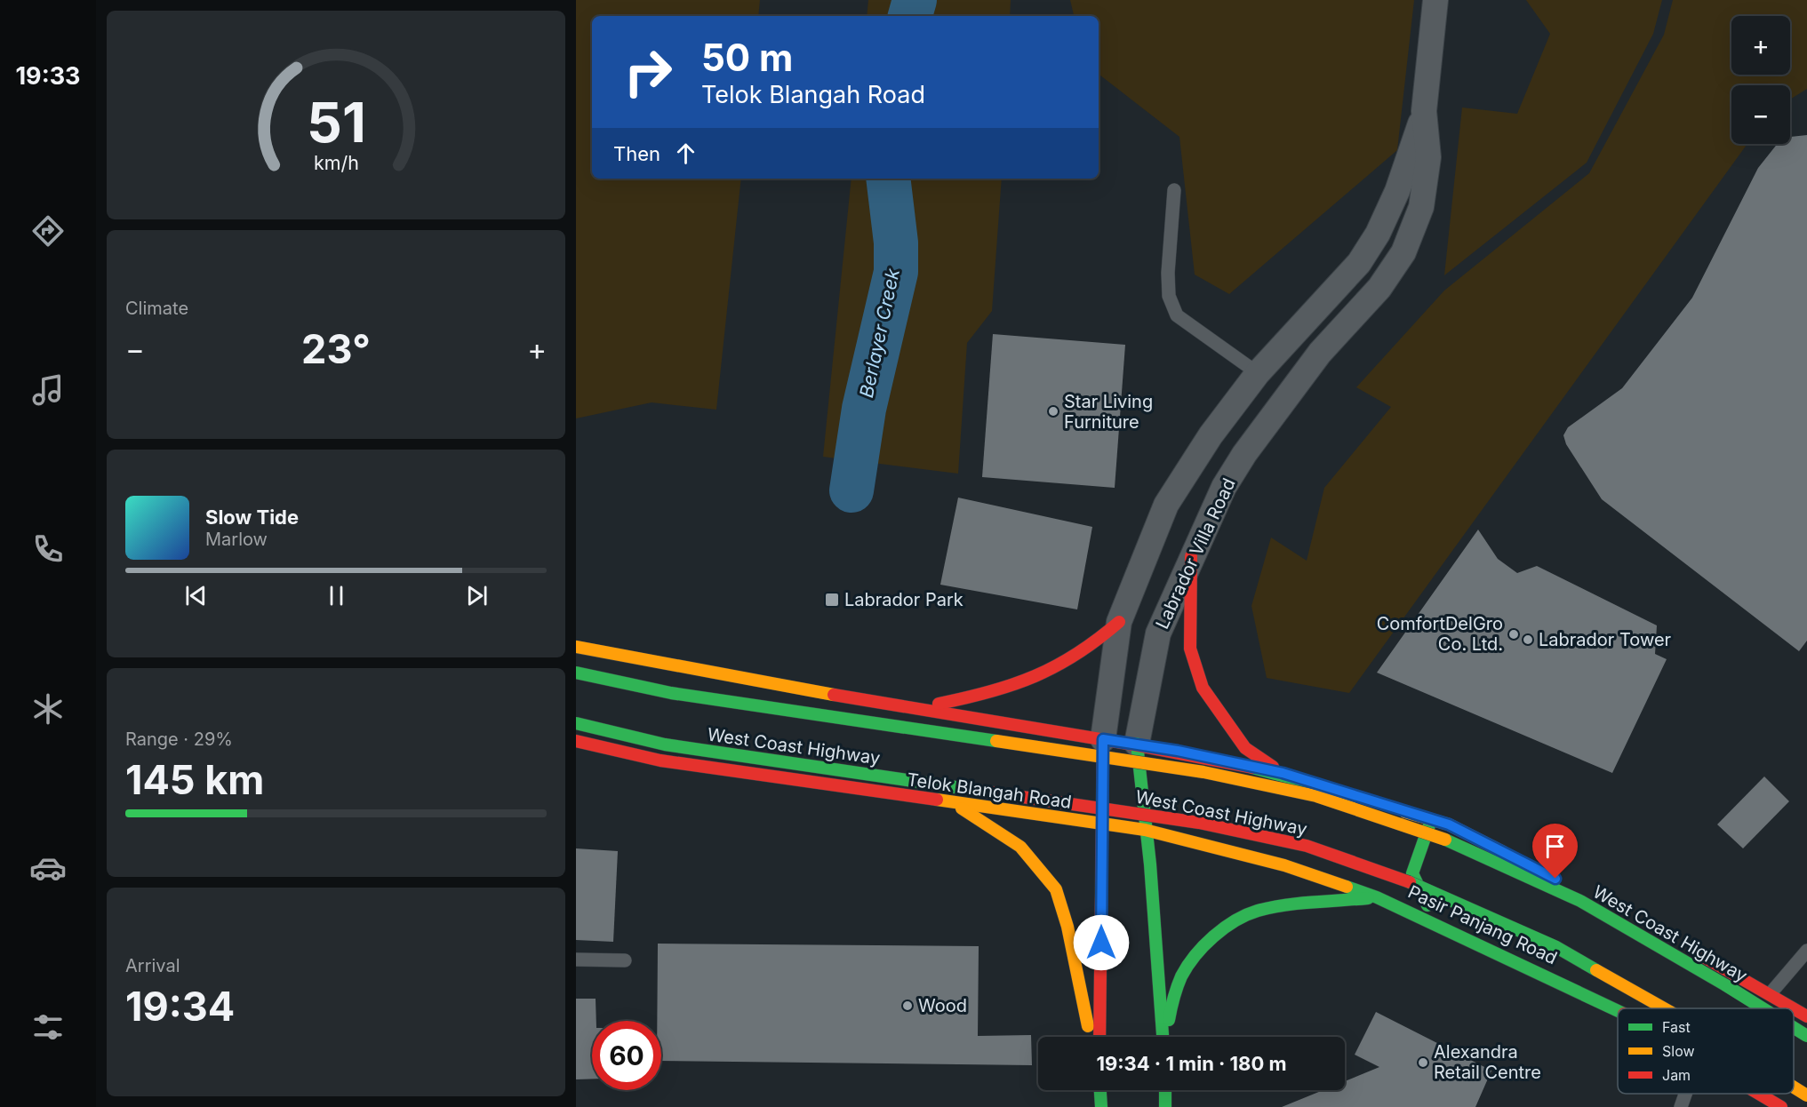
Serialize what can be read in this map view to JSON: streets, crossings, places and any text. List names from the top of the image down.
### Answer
{
  "streets": {
    "main road": ["West Coast Highway", "Telok Blangah Road", "Pasir Panjang Road"],
    "street": ["Labrador Villa Road"]
  },
  "crossings": [
    ["Telok Blangah Road", "Pasir Panjang Road"]
  ],
  "water": ["Berlayer Creek"],
  "places": {
    "other": [
      "Star Living Furniture",
      "ComfortDelGro Co. Ltd.",
      "Labrador Tower",
      "Wood",
      "Alexandra Retail Centre"
    ],
    "transit": ["Labrador Park"]
  },
  "legend": ["Fast", "Slow", "Jam"],
  "page": {
    "tabs": "19:33",
    "map_buttons": ["+", "−"],
    "turn": ["50 m", "Telok Blangah Road"],
    "then": "Then",
    "tile": [
      "Climate",
      ["Range · 29%", "145 km"],
      ["Arrival", "19:34"]
    ],
    "heat": ["−", "23°", "+"],
    "song": ["Slow Tide", "Marlow"],
    "limit": "60",
    "trip": "19:34 · 1 min · 180 m",
    "gauge": ["51", "km/h"]
  }
}
